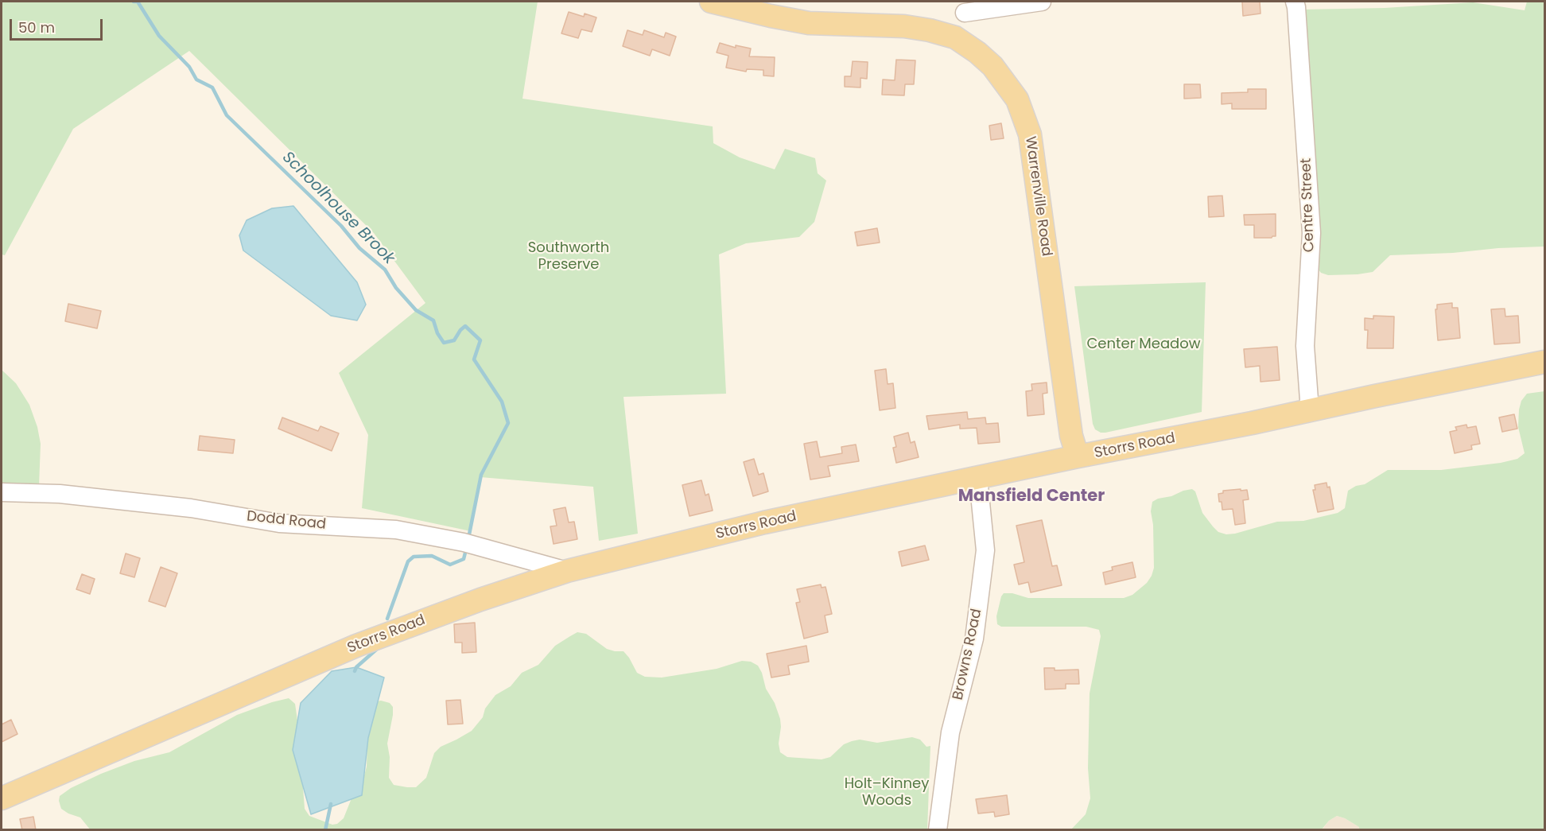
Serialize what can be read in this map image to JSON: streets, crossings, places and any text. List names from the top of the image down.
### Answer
{
  "streets": {
    "main road": ["Warrenville Road", "Storrs Road"],
    "street": ["Centre Street", "Dodd Road", "Browns Road"]
  },
  "crossings": [
    ["Warrenville Road", "Storrs Road"],
    ["Centre Street", "Storrs Road"],
    ["Storrs Road", "Dodd Road"],
    ["Storrs Road", "Browns Road"]
  ],
  "districts": ["Mansfield Center"],
  "water": ["Schoolhouse Brook"],
  "parks": ["Southworth Preserve", "Center Meadow", "Holt–Kinney Woods"],
  "scale_bar": "50 m"
}
